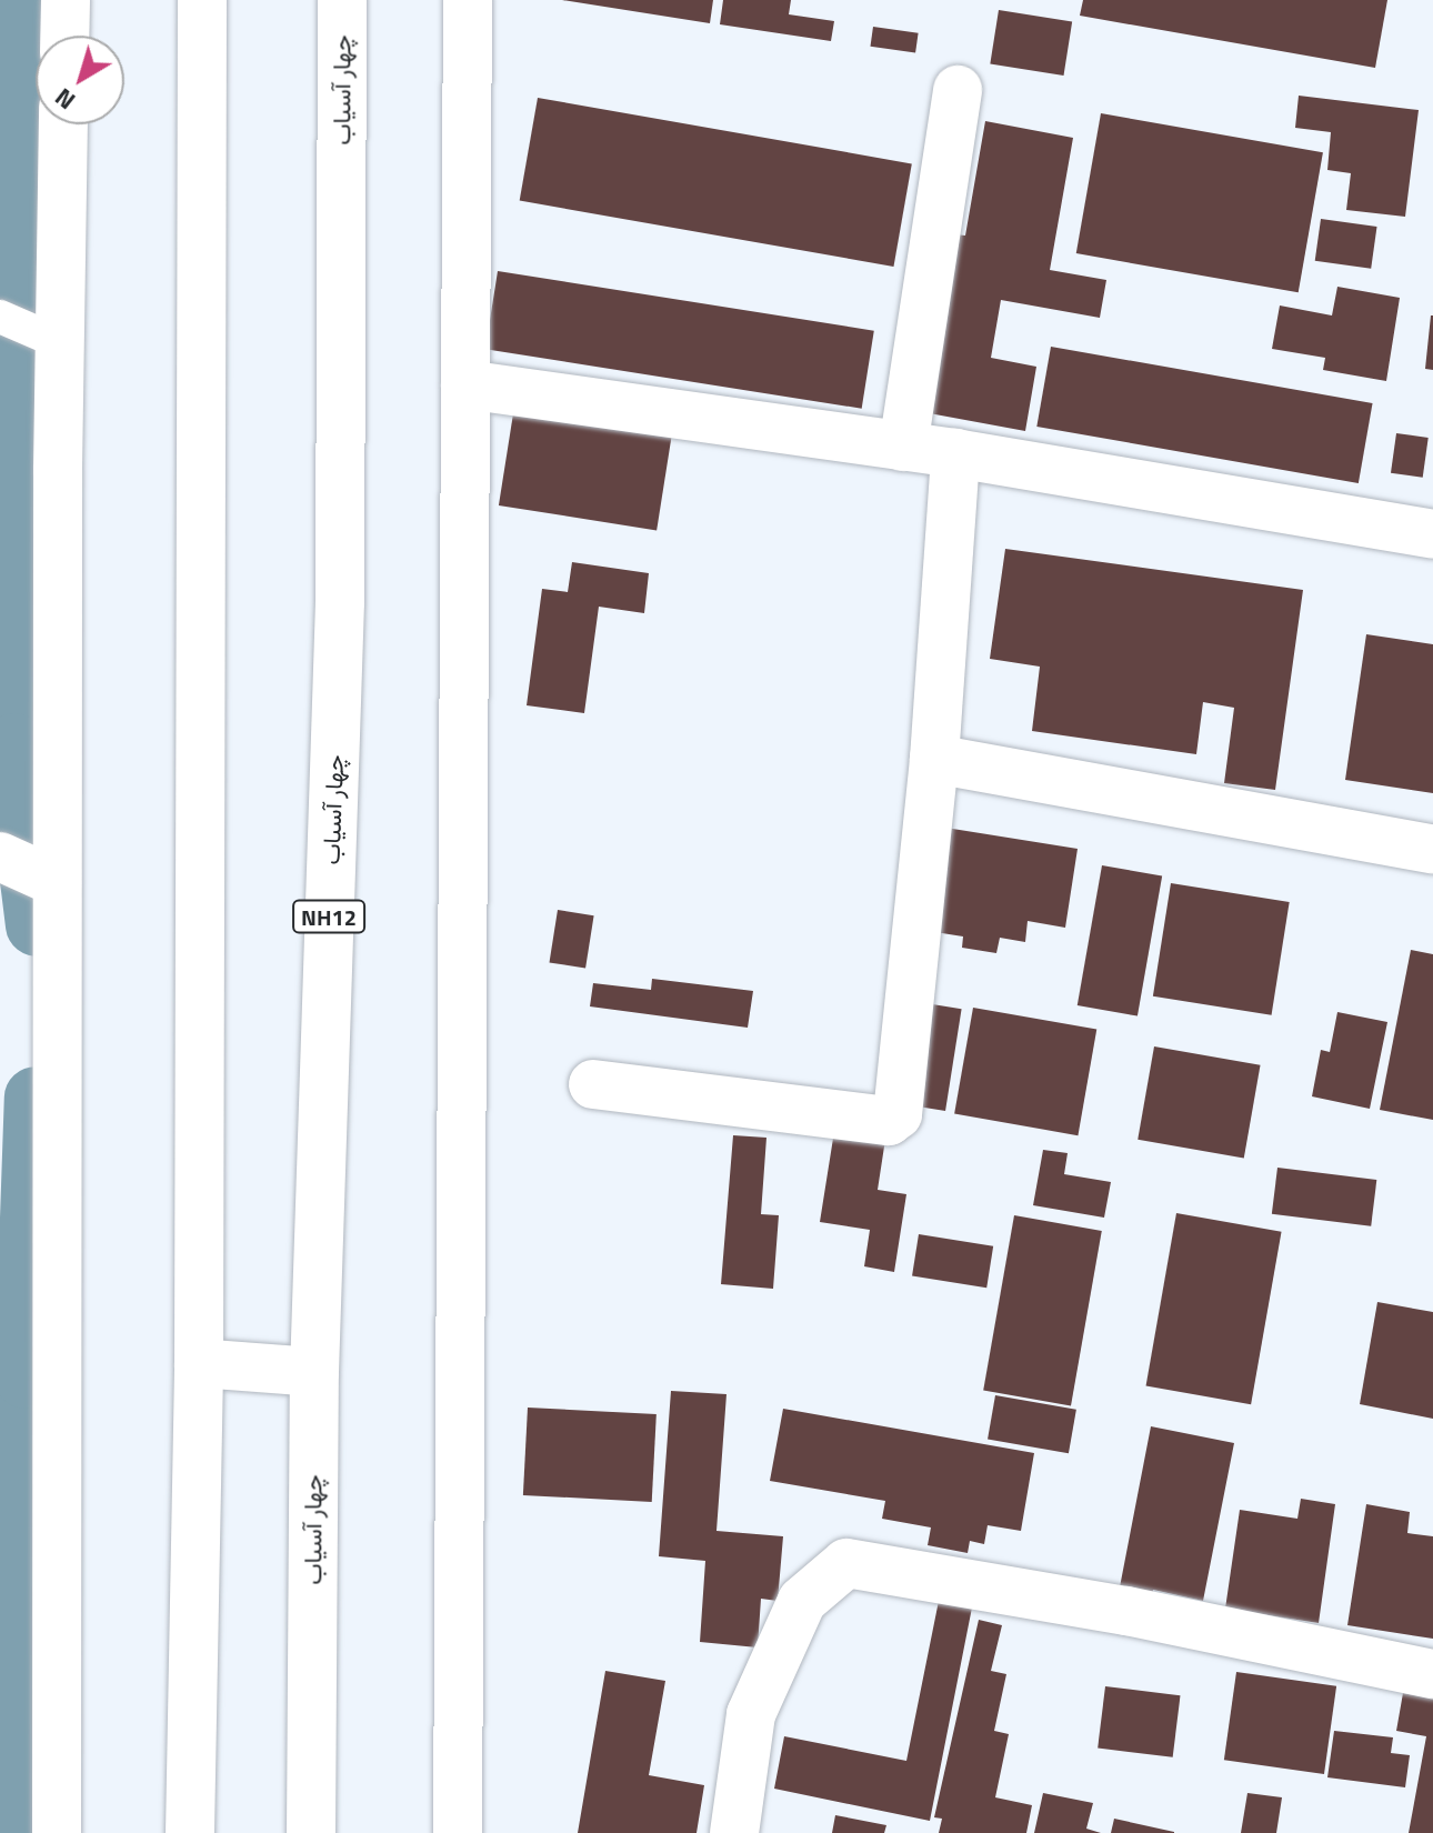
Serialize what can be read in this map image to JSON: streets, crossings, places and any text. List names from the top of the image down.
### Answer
{
  "streets": {
    "main road": ["چهار آسیاب", "NH12"]
  },
  "north": "bottom left"
}
